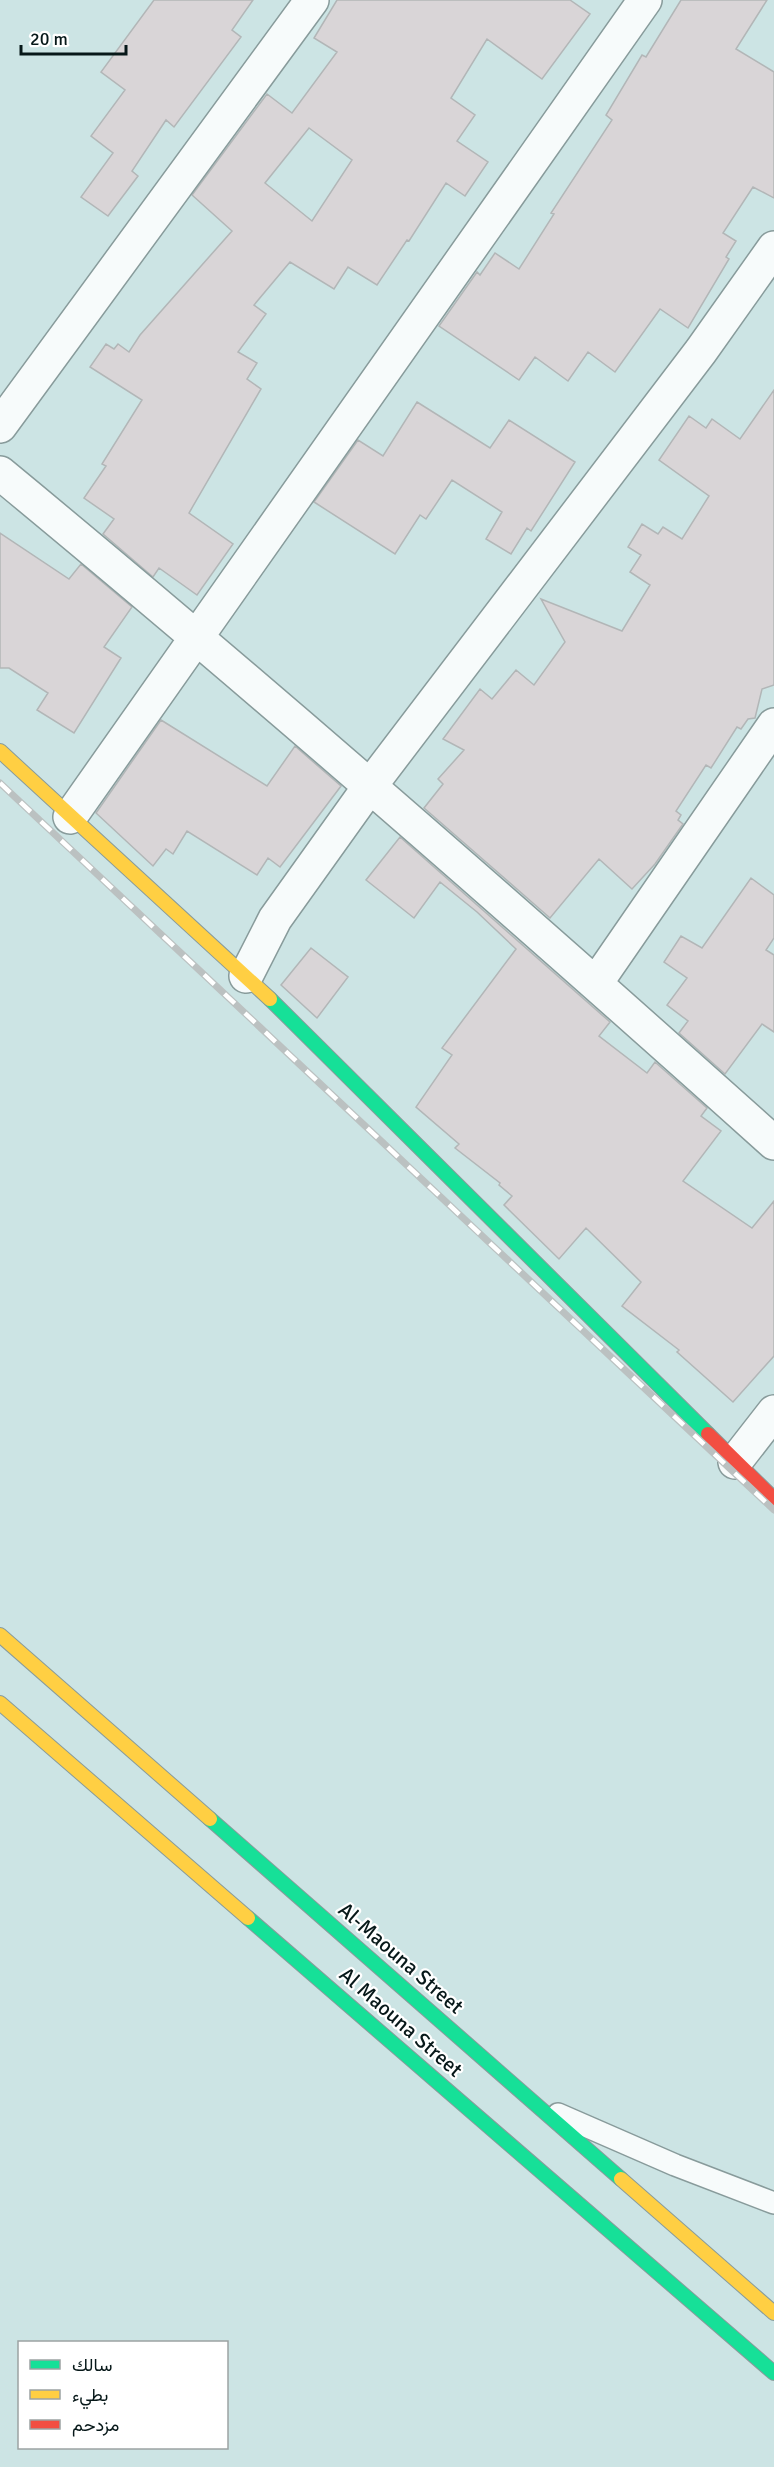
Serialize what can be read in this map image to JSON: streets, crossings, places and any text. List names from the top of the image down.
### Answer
{
  "streets": {
    "main road": ["Al-Maouna Street", "Al Maouna Street"]
  },
  "legend": ["سالك", "بطيء", "مزدحم"],
  "scale_bar": "20 m"
}
